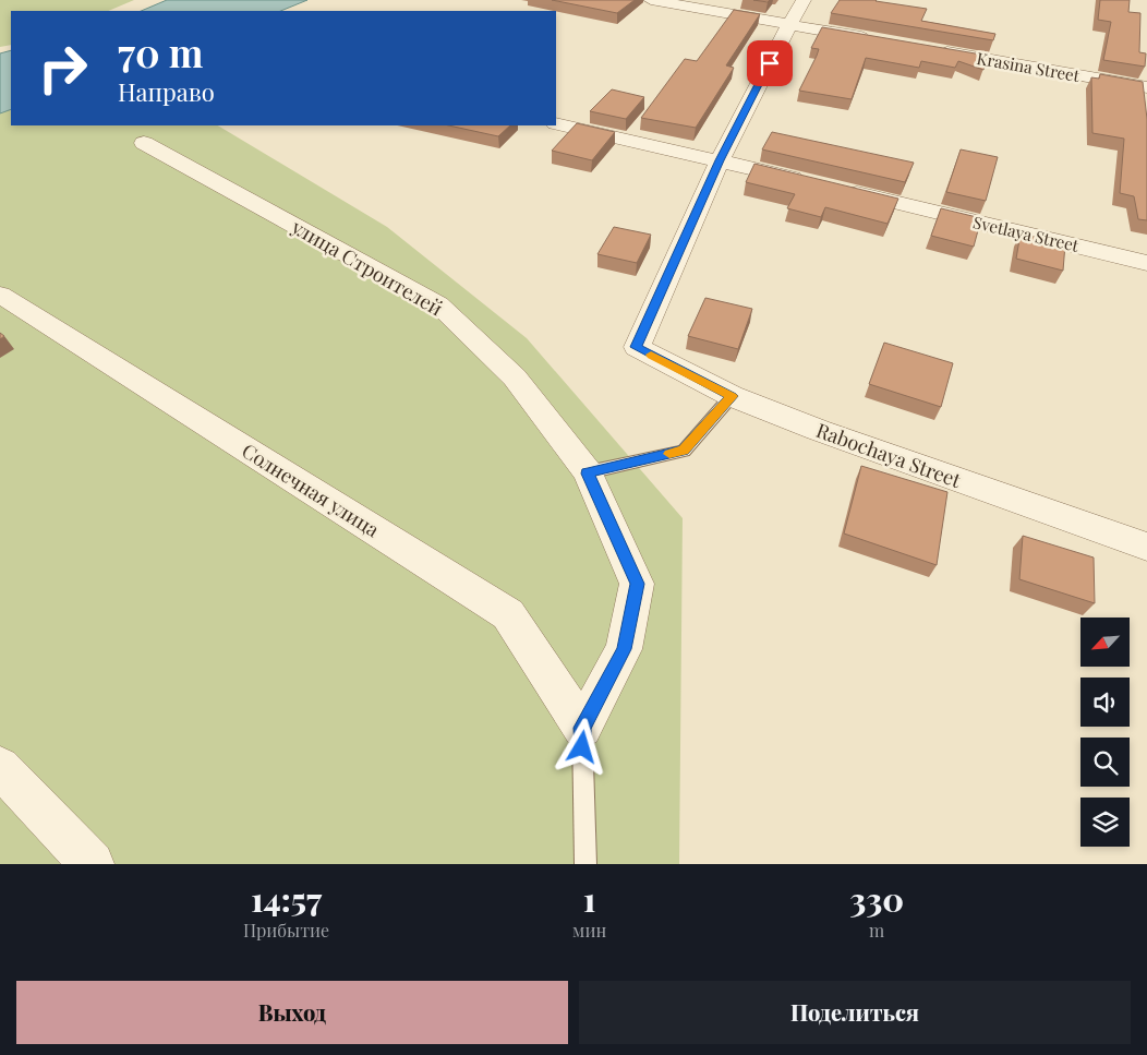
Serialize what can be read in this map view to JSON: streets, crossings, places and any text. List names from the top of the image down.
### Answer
{
  "streets": {
    "street": [
      "Krasina Street",
      "Svetlaya Street",
      "улица Строителей",
      "Rabochaya Street",
      "Солнечная улица"
    ]
  },
  "crossings": [
    ["Svetlaya Street", "Rabochaya Street"],
    ["улица Строителей", "Солнечная улица"]
  ],
  "north": "bottom left",
  "page": {
    "turn": ["70 m", "Направо"],
    "eta": [
      "14:57",
      "Прибытие",
      "1",
      "мин",
      "330",
      "m"
    ],
    "buttons": ["Выход", "Поделиться"]
  }
}
